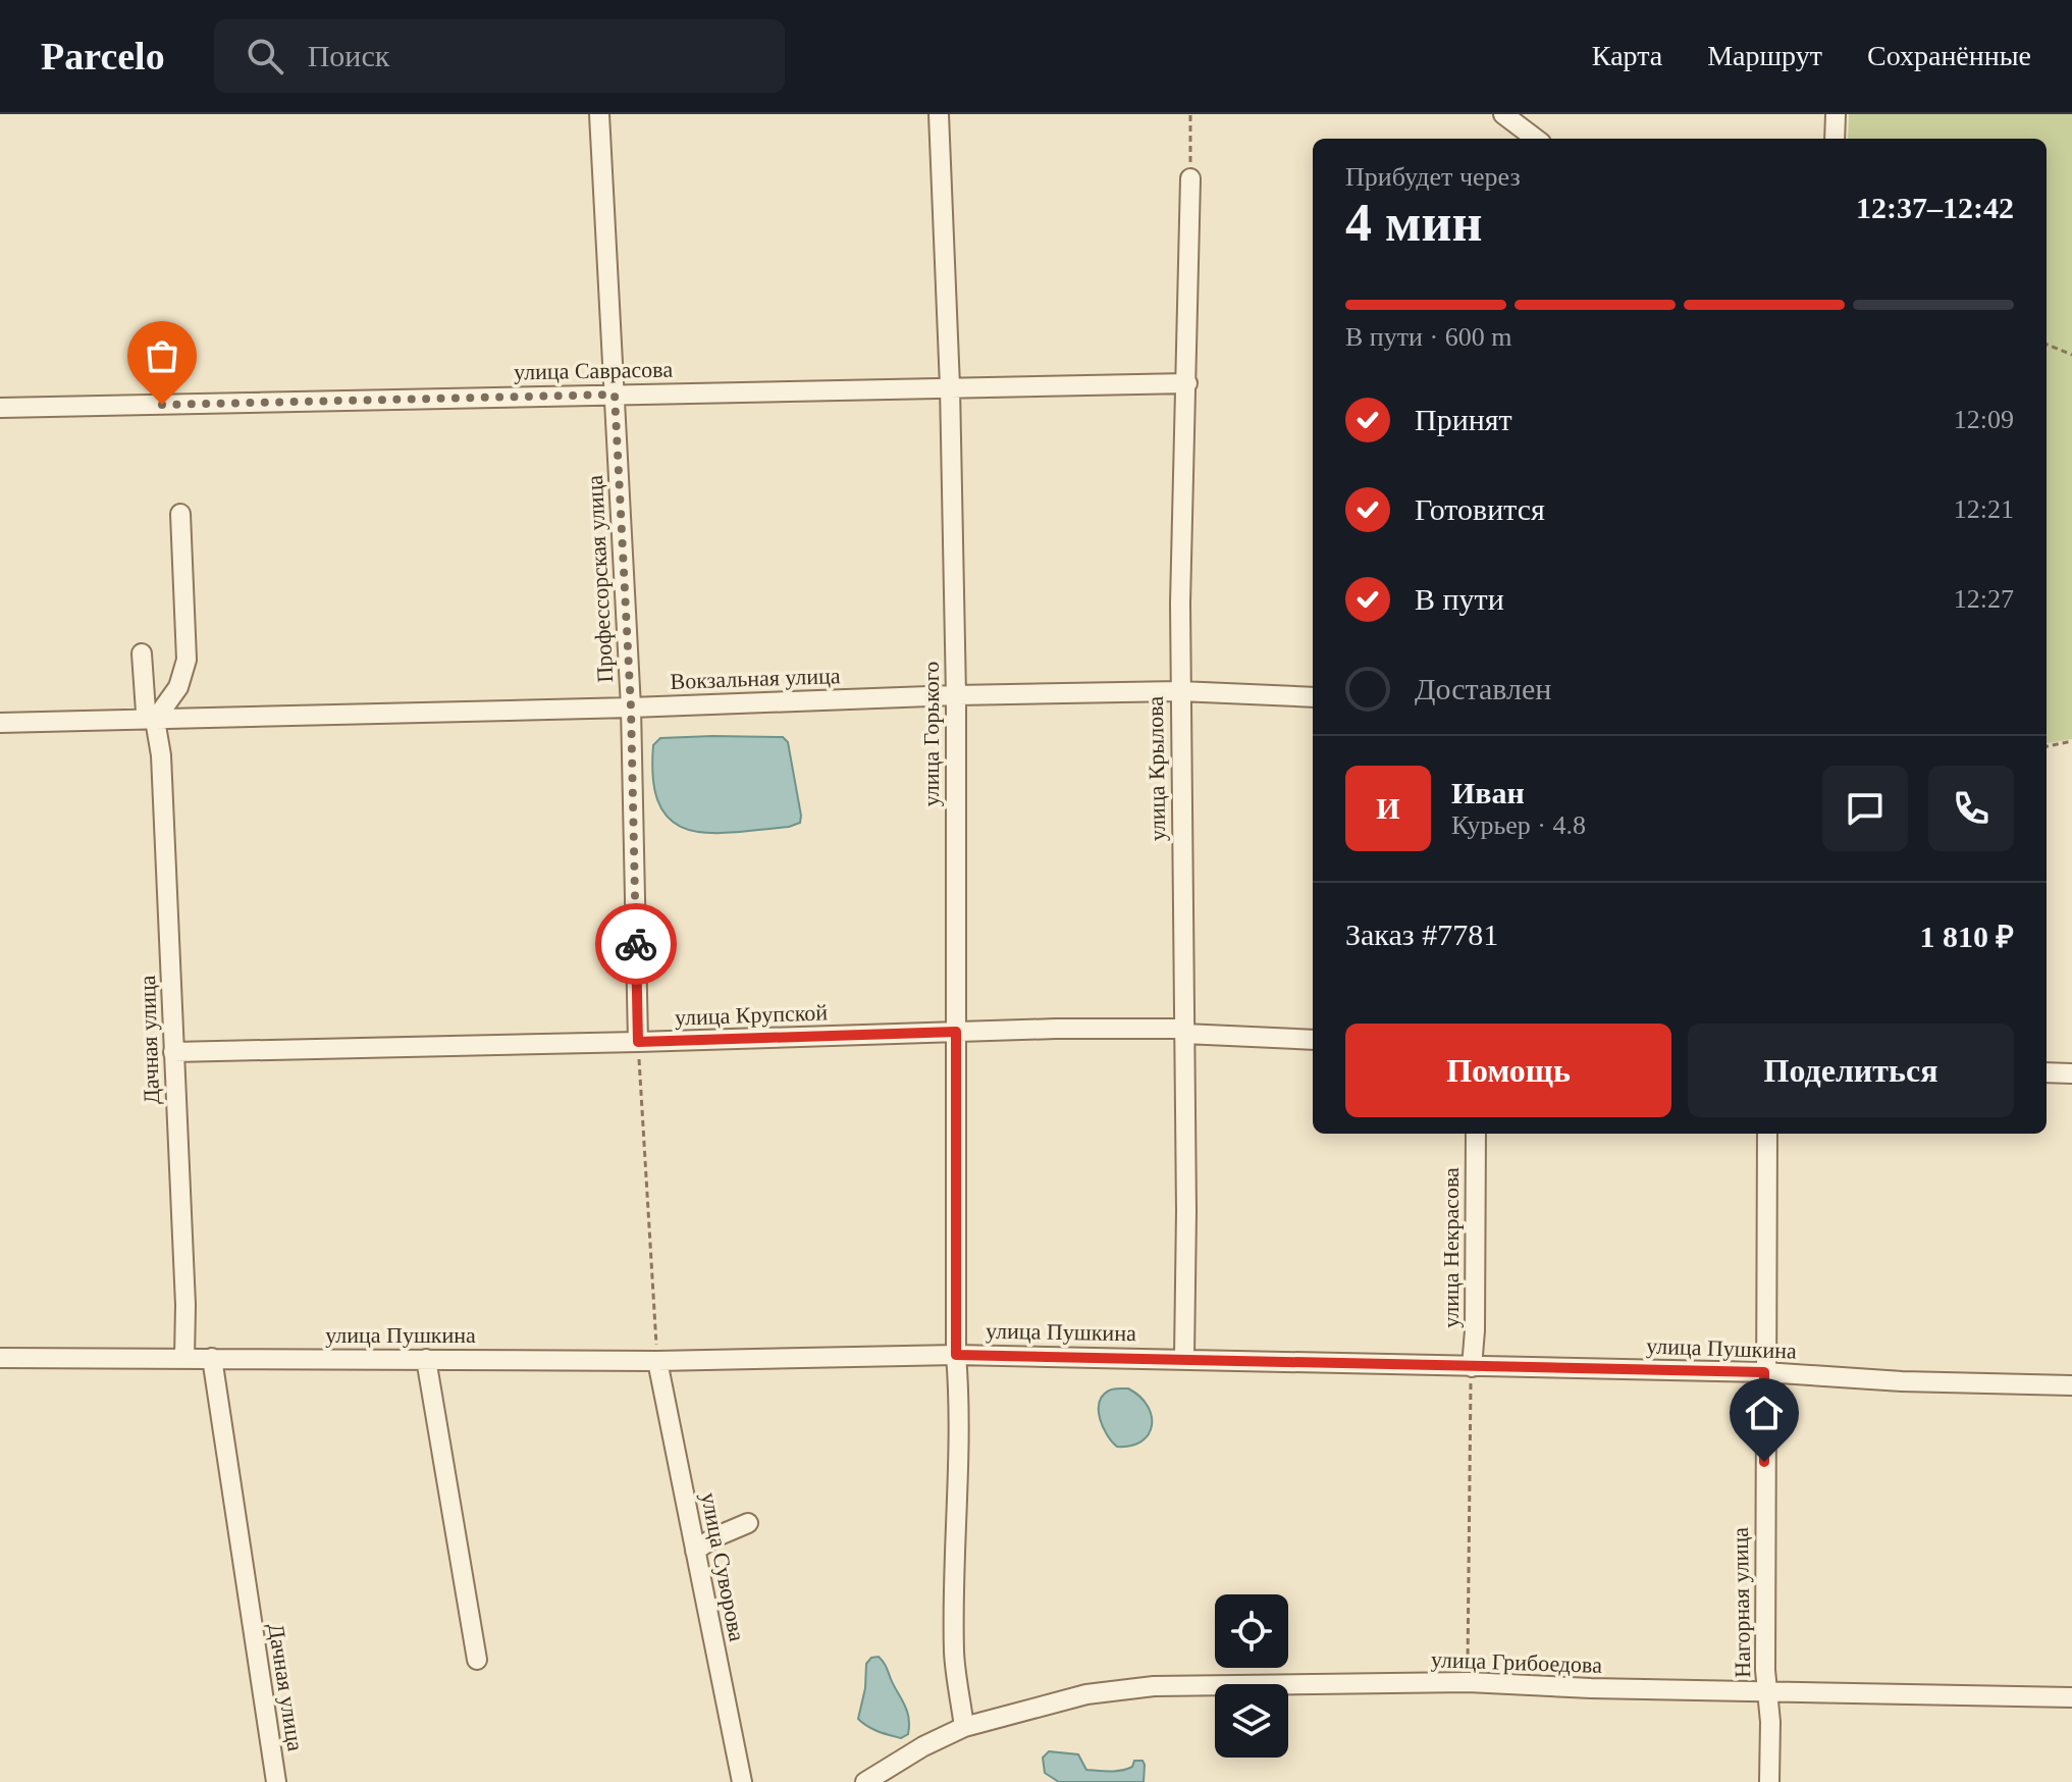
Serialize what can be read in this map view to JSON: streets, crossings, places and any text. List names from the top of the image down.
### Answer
{
  "streets": {
    "street": [
      "улица Саврасова",
      "Профессорская улица",
      "Вокзальная улица",
      "улица Горького",
      "улица Крылова",
      "улица Крупской",
      "Дачная улица",
      "улица Некрасова",
      "улица Пушкина",
      "улица Суворова",
      "Нагорная улица",
      "улица Грибоедова"
    ]
  },
  "crossings": [
    ["улица Саврасова", "Профессорская улица"],
    ["улица Саврасова", "улица Горького"],
    ["улица Саврасова", "улица Крылова"],
    ["Профессорская улица", "Вокзальная улица"],
    ["Профессорская улица", "улица Крупской"],
    ["Вокзальная улица", "улица Горького"],
    ["Вокзальная улица", "улица Крылова"],
    ["Вокзальная улица", "Дачная улица"],
    ["улица Горького", "улица Крупской"],
    ["улица Горького", "улица Пушкина"],
    ["улица Горького", "улица Грибоедова"],
    ["улица Крылова", "улица Крупской"],
    ["улица Крылова", "улица Пушкина"],
    ["улица Крупской", "Дачная улица"],
    ["Дачная улица", "улица Пушкина"],
    ["улица Некрасова", "улица Пушкина"],
    ["улица Пушкина", "улица Суворова"],
    ["улица Пушкина", "Нагорная улица"],
    ["Нагорная улица", "улица Грибоедова"]
  ],
  "page": {
    "header": "Parcelo",
    "search": "Поиск",
    "nav": ["Карта", "Маршрут", "Сохранённые"],
    "heading": ["4 мин", "Прибудет через", "12:37–12:42"],
    "panel": [
      "Иван",
      "Курьер · 4.8",
      "Заказ #7781",
      "1 810 ₽"
    ],
    "bar": "В пути · 600 m",
    "list": [
      ["Принят", "12:09"],
      ["Готовится", "12:21"],
      ["В пути", "12:27"],
      "Доставлен"
    ],
    "round": "И",
    "buttons": ["Помощь", "Поделиться"]
  }
}
